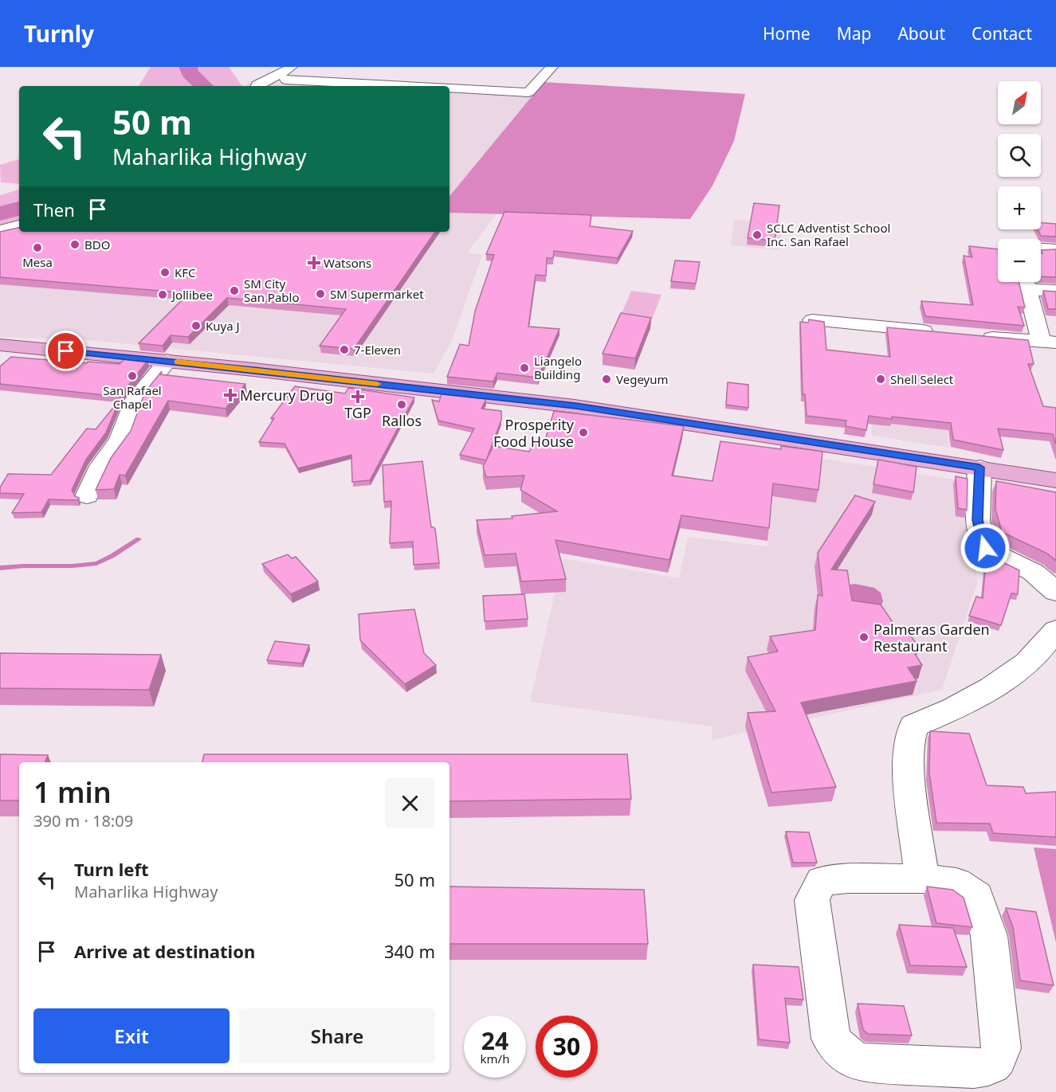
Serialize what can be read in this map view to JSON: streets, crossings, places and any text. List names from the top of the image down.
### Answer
{
  "places": {
    "other": [
      "SCLC Adventist School Inc. San Rafael",
      "BDO",
      "Mesa",
      "KFC",
      "SM City San Pablo",
      "SM Supermarket",
      "Jollibee",
      "Kuya J",
      "7-Eleven",
      "Liangelo Building",
      "San Rafael Chapel",
      "Vegeyum",
      "Shell Select",
      "Rallos",
      "Prosperity Food House",
      "Palmeras Garden Restaurant"
    ],
    "health": ["Watsons", "Mercury Drug", "TGP"]
  },
  "north": "top right",
  "page": {
    "header": "Turnly",
    "nav": [
      "Home",
      "Map",
      "About",
      "Contact"
    ],
    "map_buttons": ["+", "−"],
    "turn": ["50 m", "Maharlika Highway"],
    "then": "Then",
    "heading": ["1 min", "390 m · 18:09"],
    "list": [
      {
        "name": "Turn left",
        "note": "Maharlika Highway",
        "value": "50 m"
      },
      {
        "name": "Arrive at destination",
        "value": "340 m"
      }
    ],
    "buttons": ["Exit", "Share"],
    "speed": "24 km/h",
    "limit": "30"
  }
}
